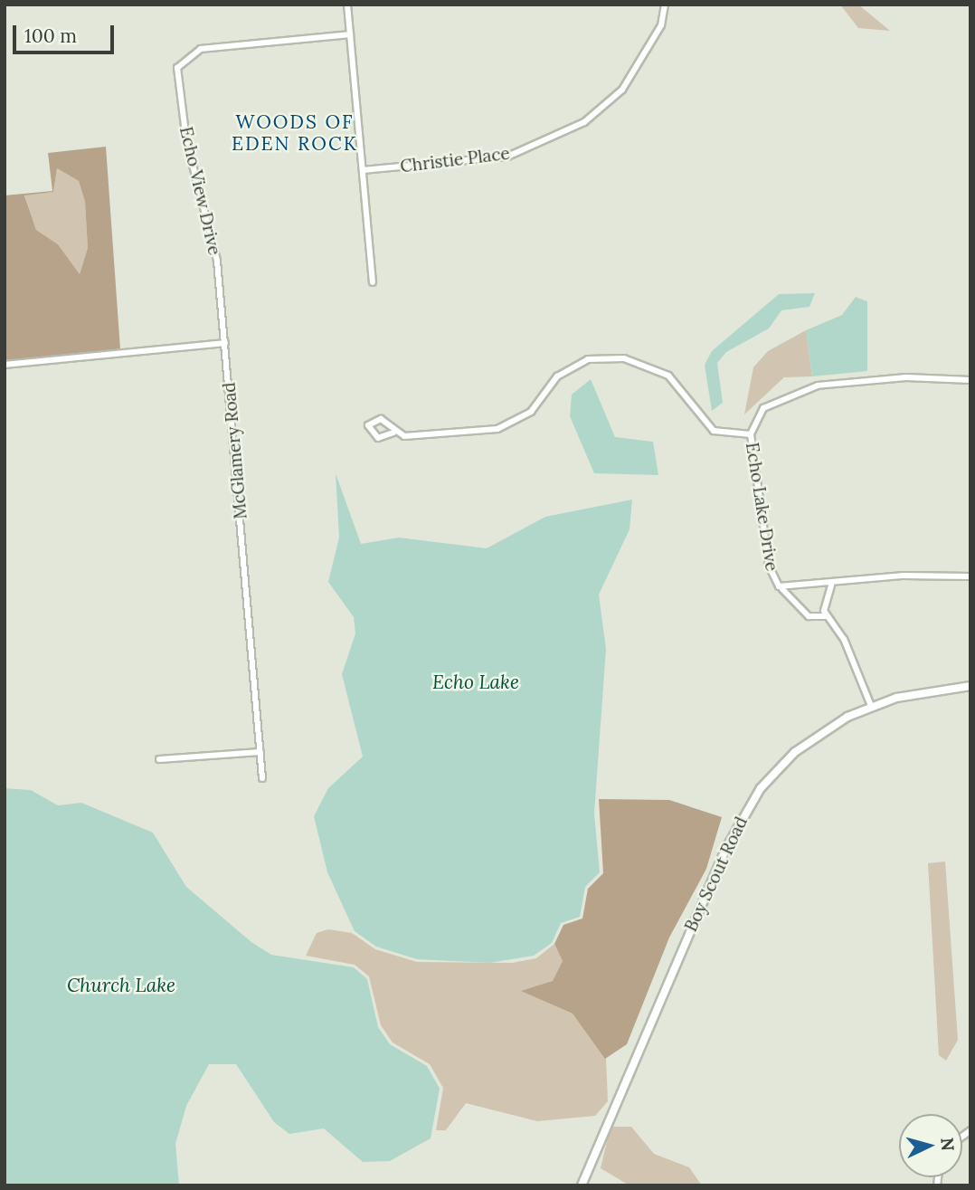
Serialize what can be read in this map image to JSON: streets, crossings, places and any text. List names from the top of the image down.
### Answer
{
  "streets": {
    "street": [
      "Christie Place",
      "Echo View Drive",
      "McGlamery Road",
      "Echo Lake Drive",
      "Boy Scout Road"
    ]
  },
  "crossings": [
    ["Echo View Drive", "McGlamery Road"]
  ],
  "districts": ["WOODS OF EDEN ROCK"],
  "water": ["Echo Lake", "Church Lake"],
  "scale_bar": "100 m",
  "north": "right"
}
